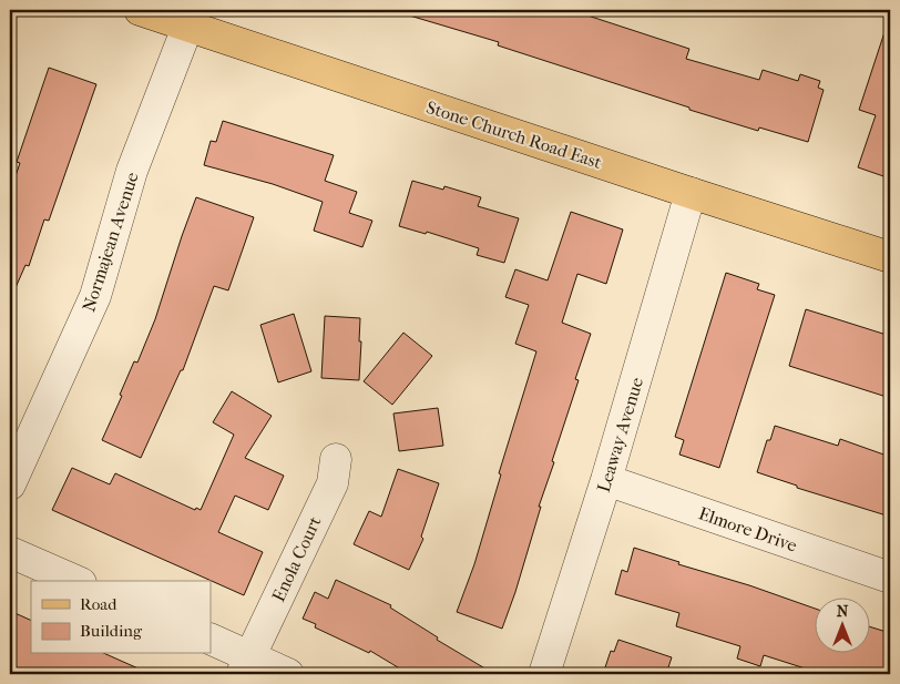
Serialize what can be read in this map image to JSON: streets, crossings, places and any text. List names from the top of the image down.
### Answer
{
  "streets": {
    "main road": ["Stone Church Road East"],
    "street": [
      "Normajean Avenue",
      "Leaway Avenue",
      "Elmore Drive",
      "Enola Court"
    ]
  },
  "crossings": [
    ["Stone Church Road East", "Normajean Avenue"],
    ["Stone Church Road East", "Leaway Avenue"],
    ["Leaway Avenue", "Elmore Drive"]
  ],
  "legend": ["Road", "Building"],
  "north": "top"
}
